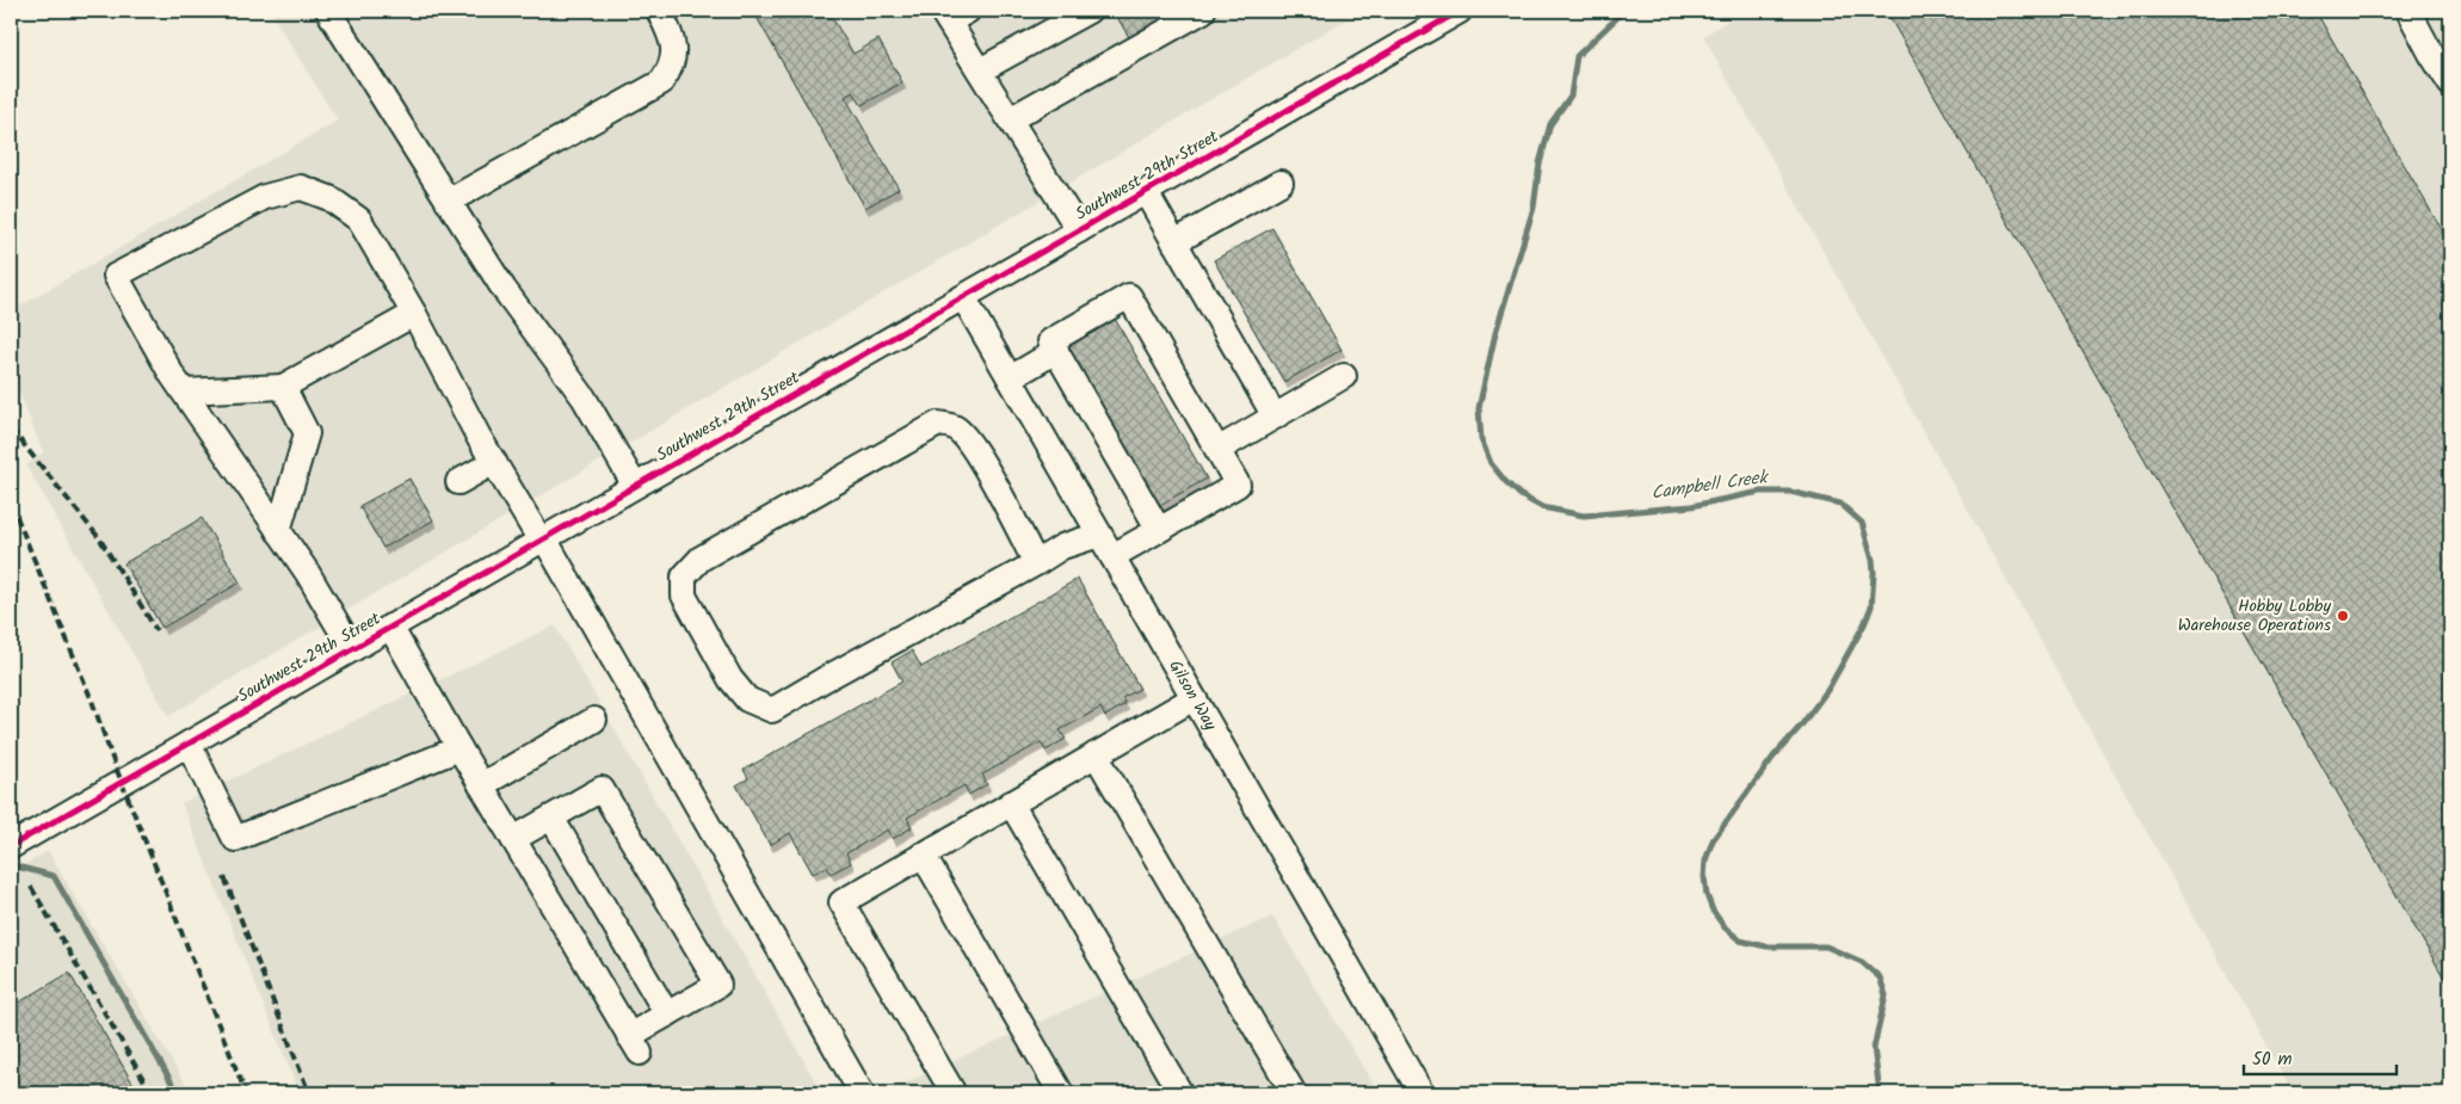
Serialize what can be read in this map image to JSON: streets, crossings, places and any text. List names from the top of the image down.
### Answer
{
  "streets": {
    "street": ["Southwest 29th Street", "Gilson Way"]
  },
  "crossings": [
    ["Southwest 29th Street", "Gilson Way"]
  ],
  "water": ["Campbell Creek"],
  "places": ["Hobby Lobby Warehouse Operations"],
  "scale_bar": "50 m"
}
